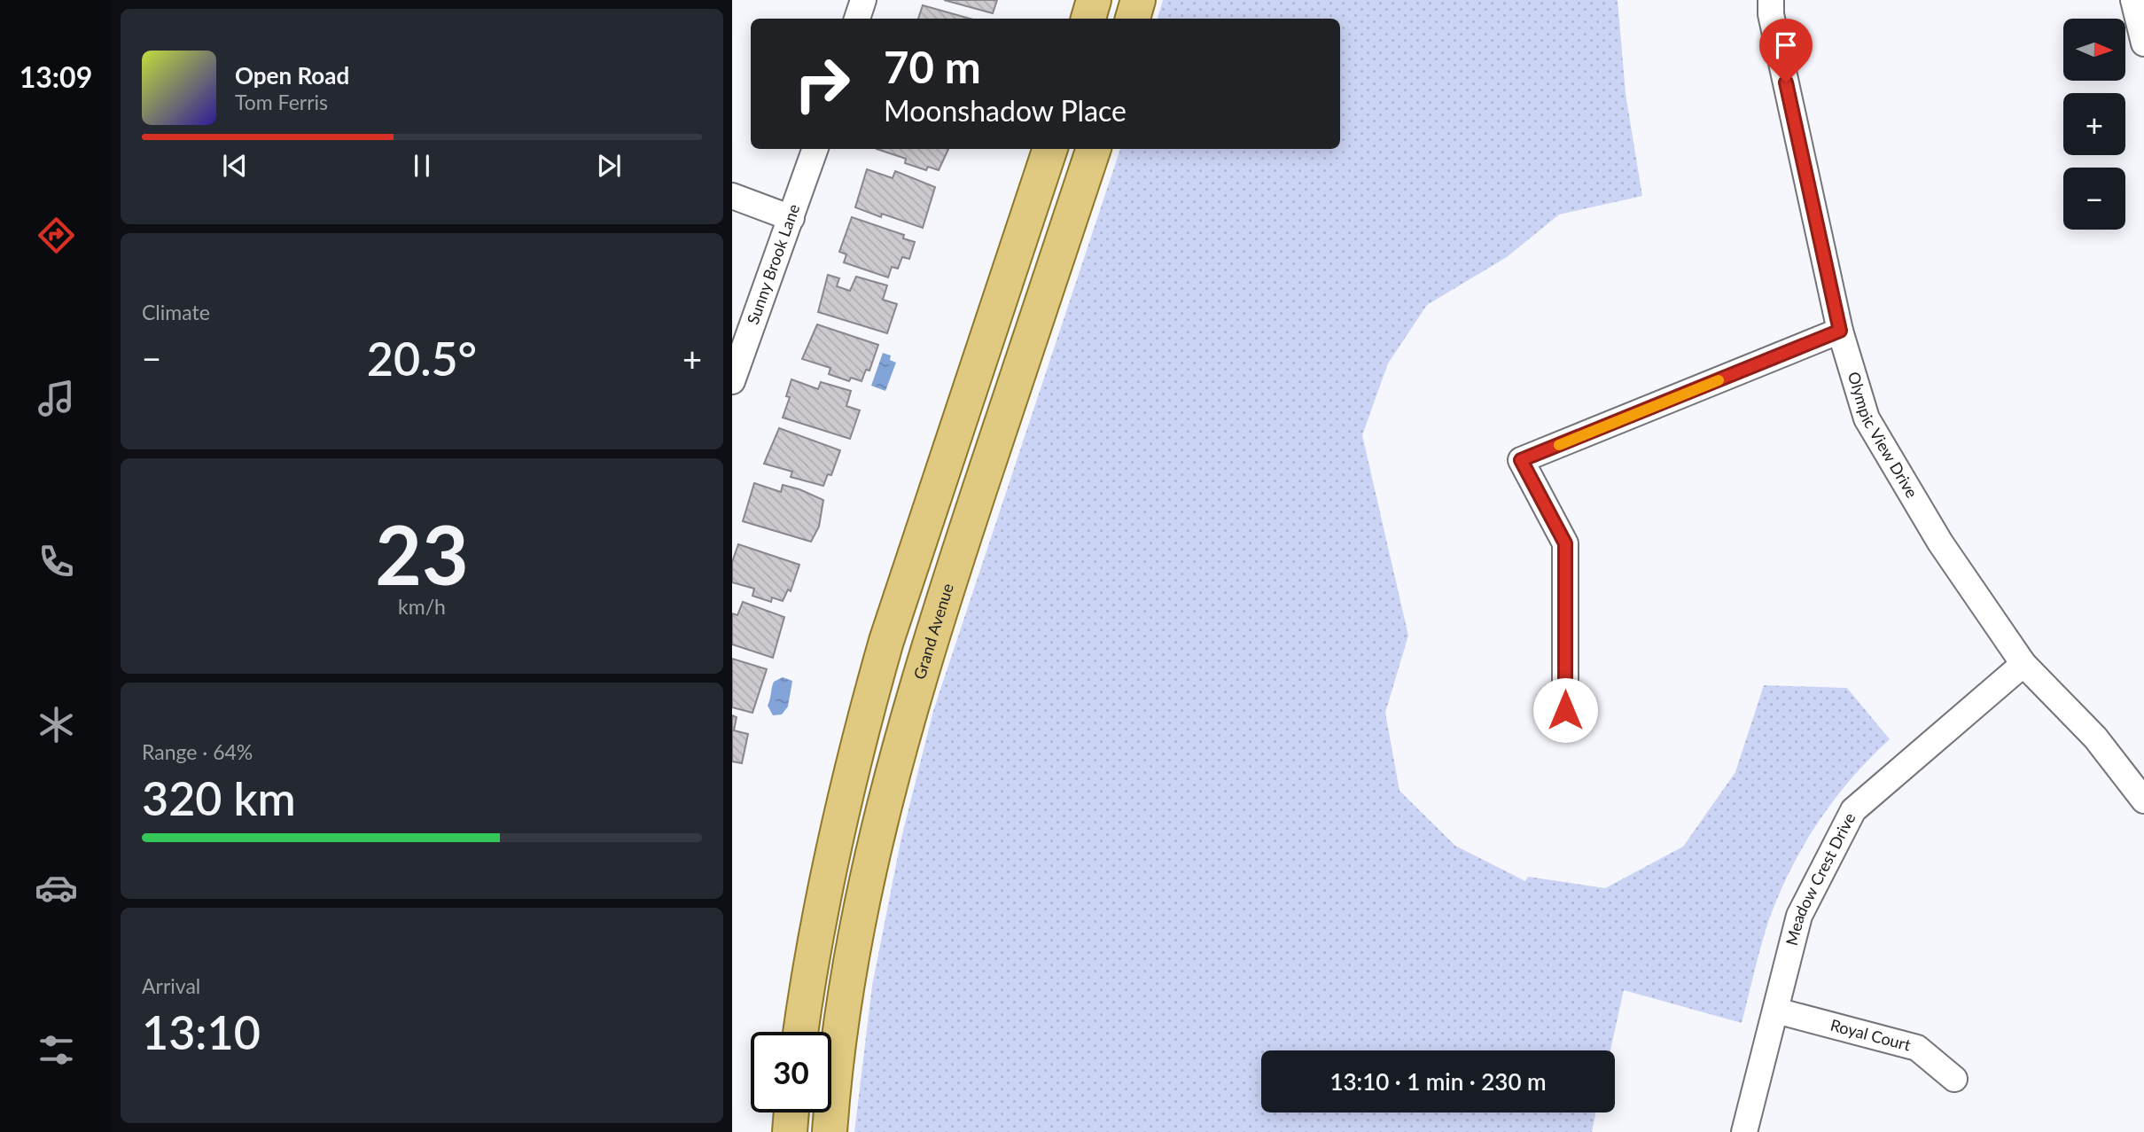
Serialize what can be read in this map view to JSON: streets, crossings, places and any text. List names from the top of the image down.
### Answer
{
  "streets": {
    "main road": ["Grand Avenue"],
    "street": [
      "Sunny Brook Lane",
      "Olympic View Drive",
      "Meadow Crest Drive",
      "Royal Court"
    ]
  },
  "crossings": [
    ["Olympic View Drive", "Meadow Crest Drive"],
    ["Meadow Crest Drive", "Royal Court"]
  ],
  "north": "right",
  "page": {
    "tabs": "13:09",
    "map_buttons": ["+", "−"],
    "turn": ["70 m", "Moonshadow Place"],
    "song": ["Open Road", "Tom Ferris"],
    "tile": [
      "Climate",
      ["23", "km/h"],
      ["Range · 64%", "320 km"],
      ["Arrival", "13:10"]
    ],
    "heat": ["−", "20.5°", "+"],
    "limit": "30",
    "trip": "13:10 · 1 min · 230 m"
  }
}
